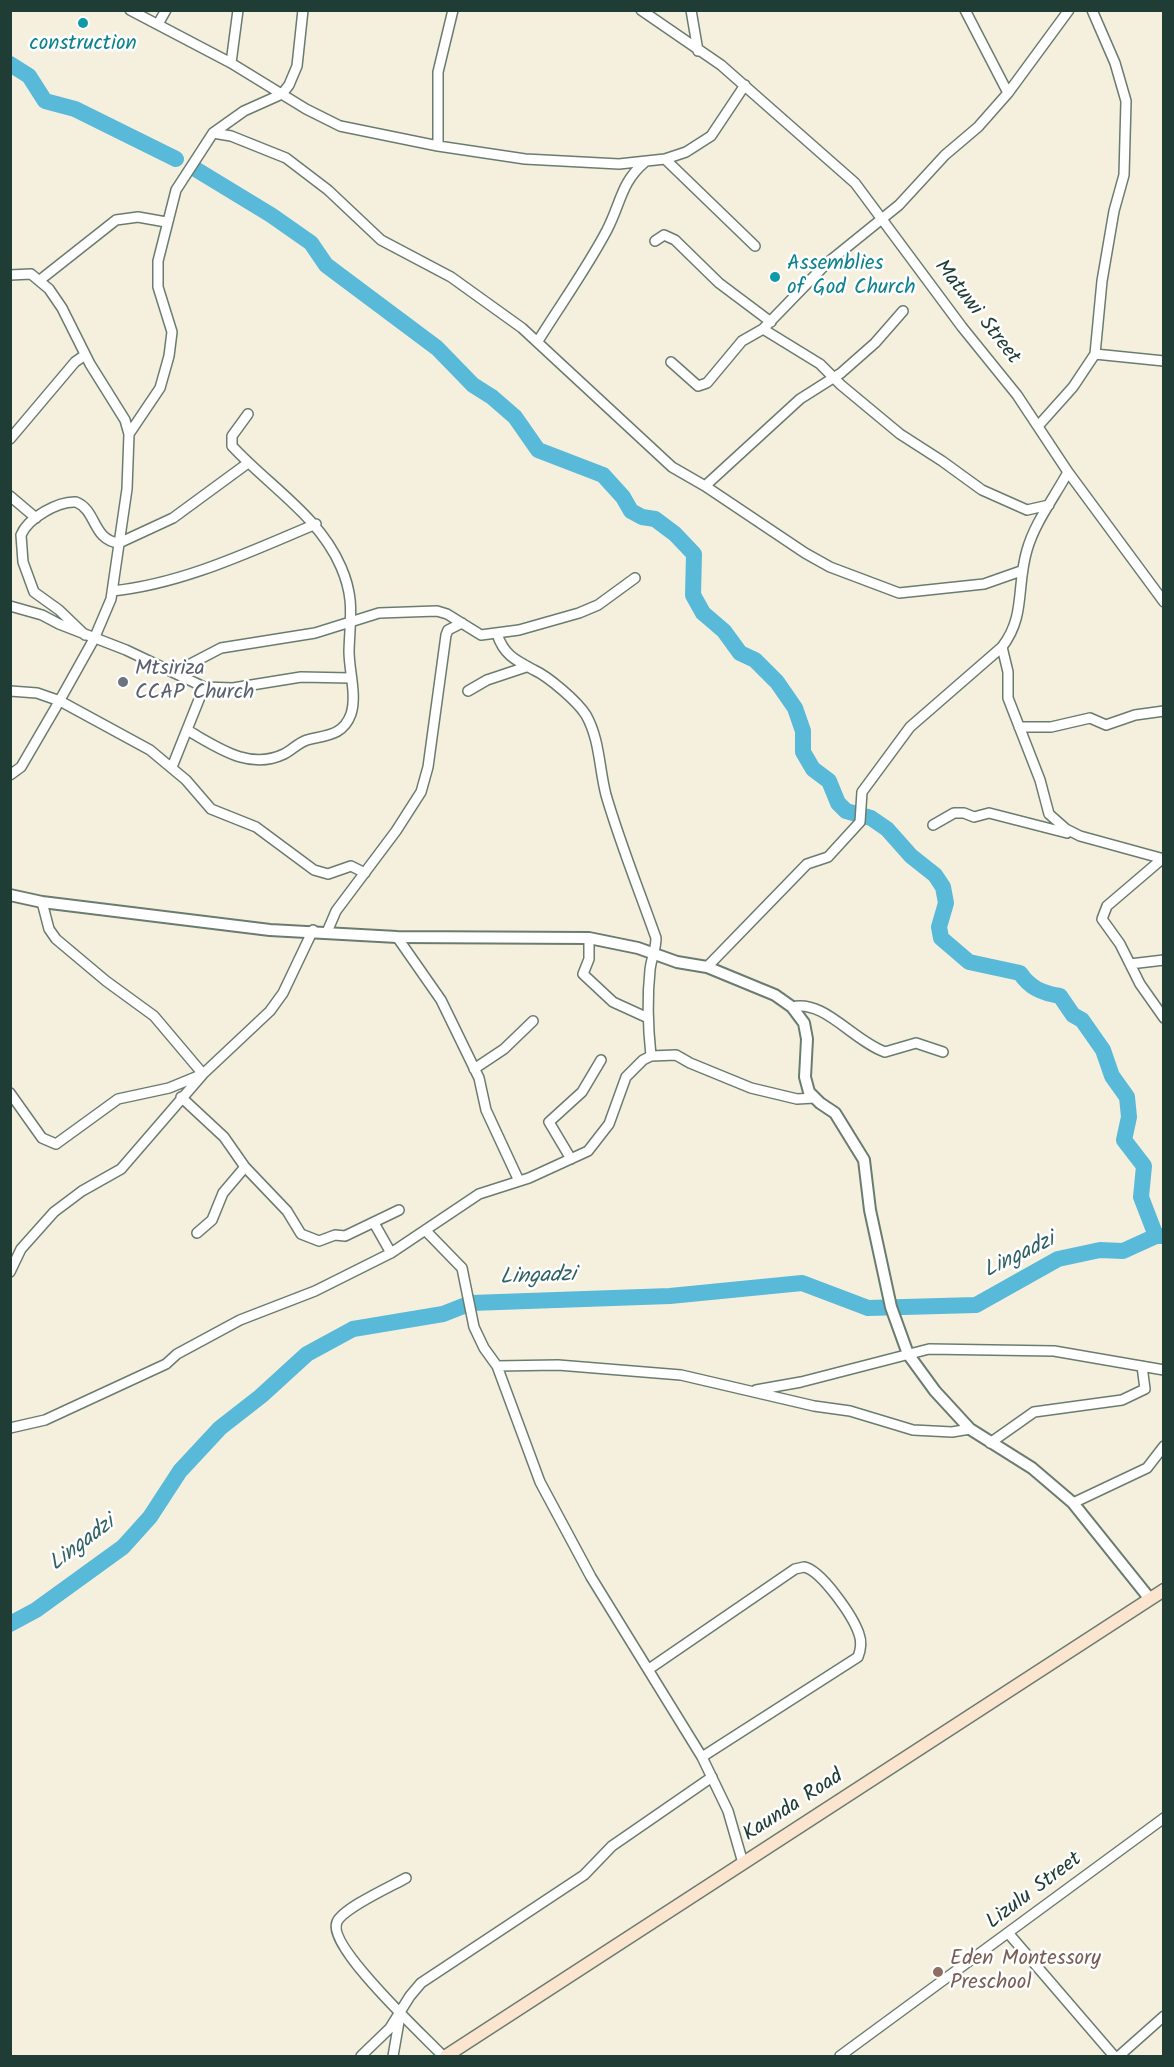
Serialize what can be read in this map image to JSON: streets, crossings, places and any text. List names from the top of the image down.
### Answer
{
  "streets": {
    "main road": ["Kaunda Road"],
    "street": ["Matuwi Street", "Lizulu Street"]
  },
  "water": ["Lingadzi"],
  "places": [
    "construction",
    "Assemblies of God Church",
    "Mtsiriza CCAP Church",
    "Eden Montessory Preschool"
  ]
}
